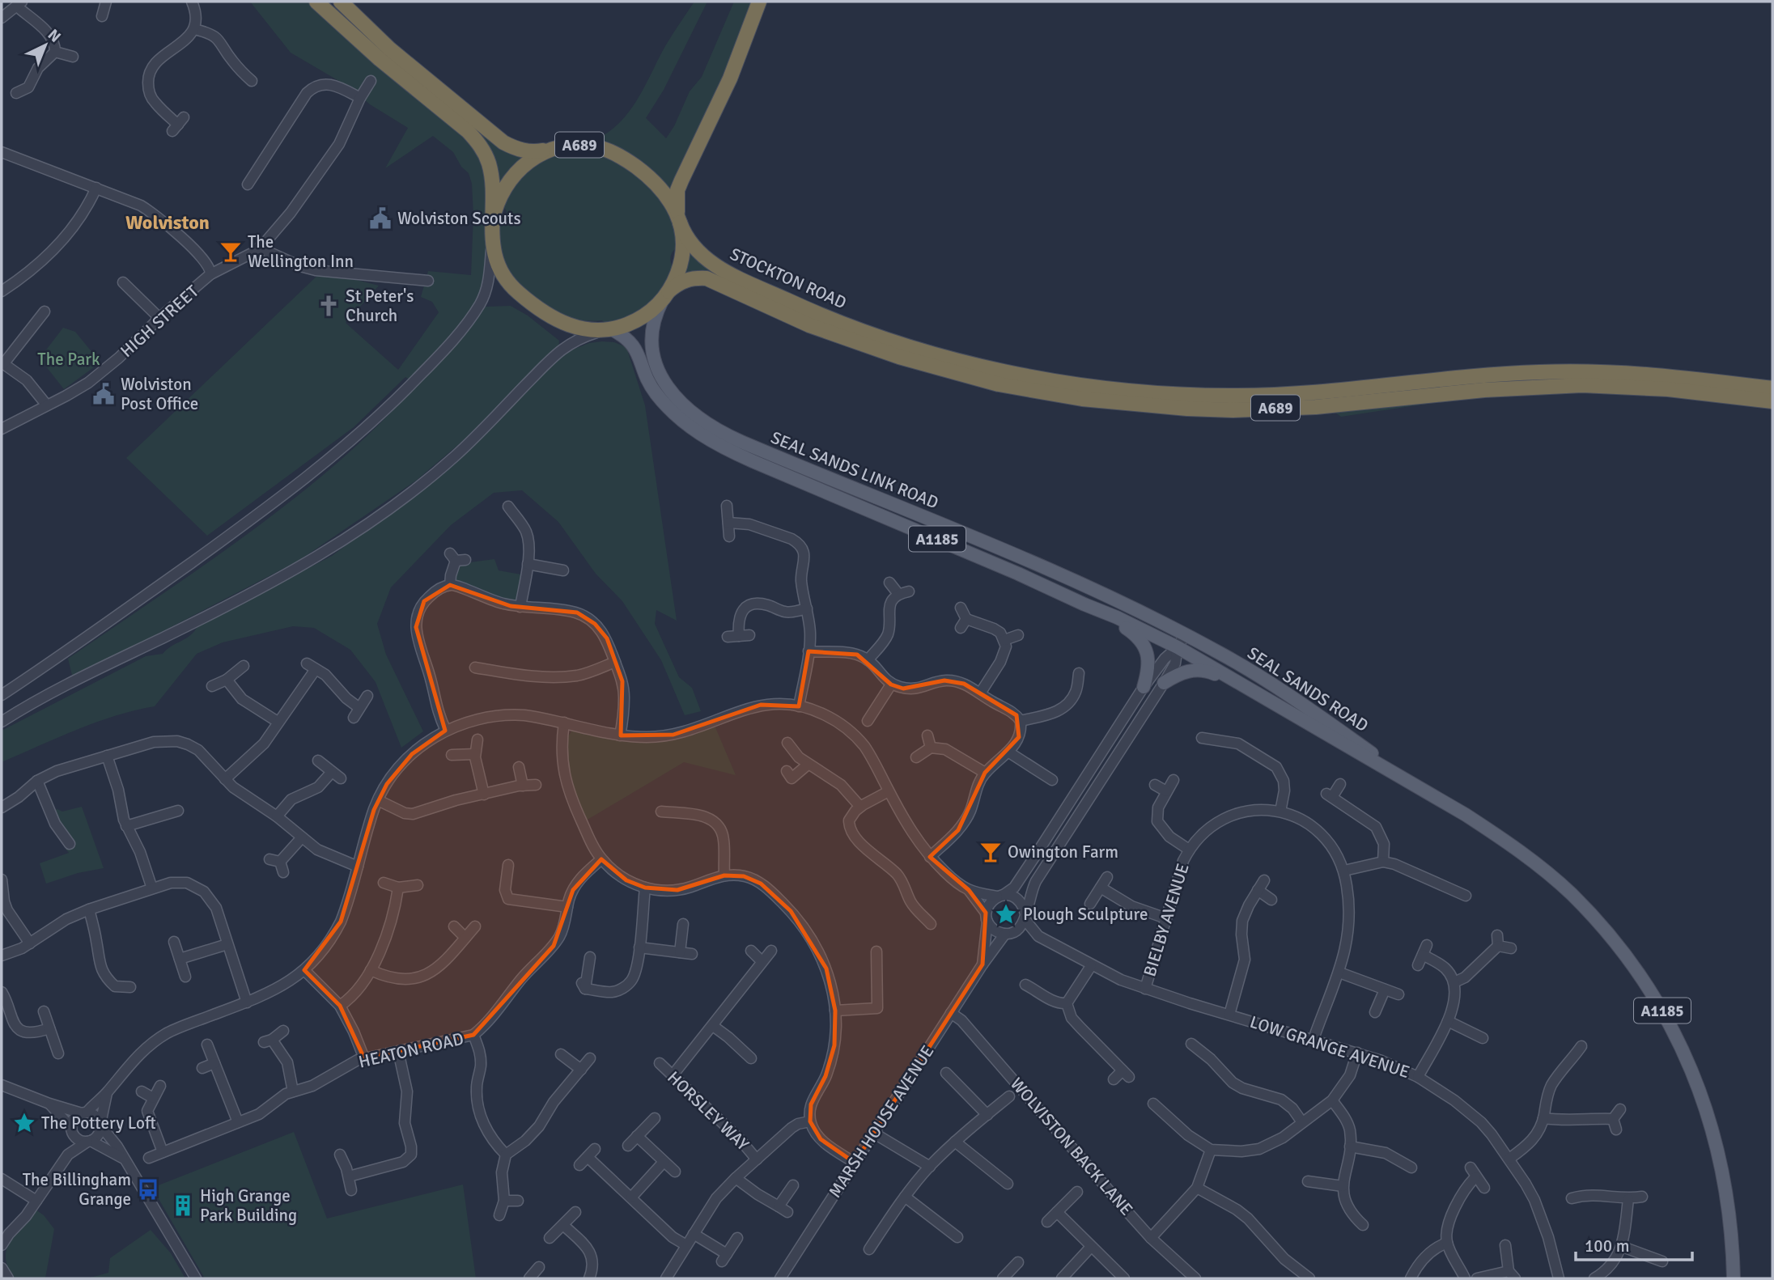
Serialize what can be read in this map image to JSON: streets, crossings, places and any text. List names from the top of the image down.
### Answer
{
  "streets": {
    "highway": ["A689", "STOCKTON ROAD"],
    "main road": ["SEAL SANDS LINK ROAD", "A1185", "SEAL SANDS ROAD"],
    "street": [
      "HIGH STREET",
      "BIELBY AVENUE",
      "LOW GRANGE AVENUE",
      "HEATON ROAD",
      "HORSLEY WAY",
      "MARSH HOUSE AVENUE",
      "WOLVISTON BACK LANE"
    ]
  },
  "crossings": [
    ["A689", "STOCKTON ROAD"],
    ["A689", "SEAL SANDS LINK ROAD"],
    ["STOCKTON ROAD", "SEAL SANDS LINK ROAD"],
    ["SEAL SANDS LINK ROAD", "A1185"],
    ["SEAL SANDS LINK ROAD", "SEAL SANDS ROAD"],
    ["SEAL SANDS LINK ROAD", "MARSH HOUSE AVENUE"],
    ["A1185", "MARSH HOUSE AVENUE"],
    ["SEAL SANDS ROAD", "MARSH HOUSE AVENUE"],
    ["BIELBY AVENUE", "LOW GRANGE AVENUE"],
    ["LOW GRANGE AVENUE", "MARSH HOUSE AVENUE"],
    ["MARSH HOUSE AVENUE", "WOLVISTON BACK LANE"]
  ],
  "districts": ["Wolviston"],
  "parks": ["The Park"],
  "places": {
    "public building": ["Wolviston Scouts", "Wolviston Post Office"],
    "bar": ["The Wellington Inn", "Owington Farm"],
    "church": ["St Peter's Church"],
    "place": ["Plough Sculpture", "The Pottery Loft"],
    "bus stop": ["The Billingham Grange"],
    "building": ["High Grange Park Building"]
  },
  "scale_bar": "100 m",
  "north": "top right"
}
